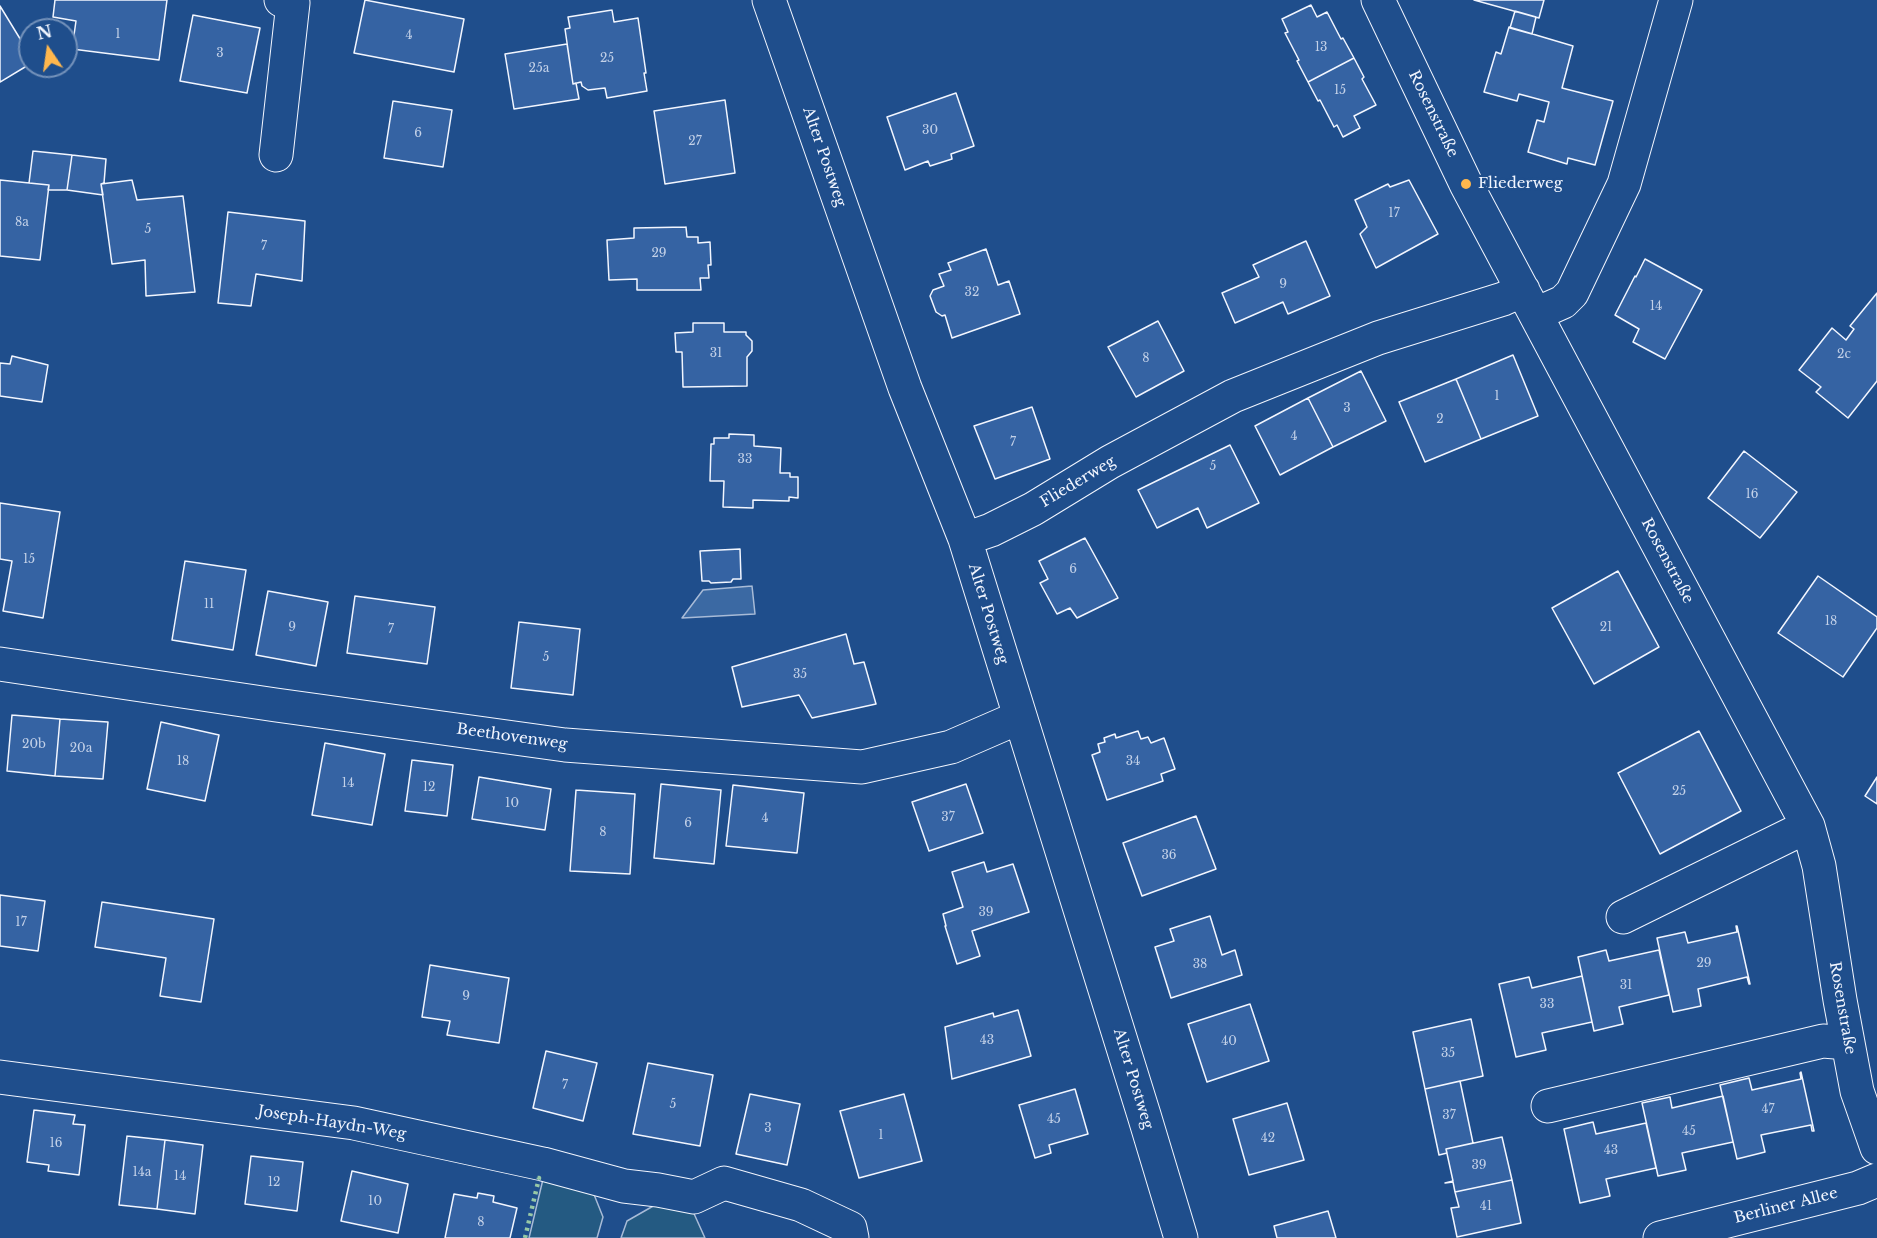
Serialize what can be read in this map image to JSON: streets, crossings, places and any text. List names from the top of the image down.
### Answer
{
  "streets": {
    "street": [
      "Rosenstraße",
      "Alter Postweg",
      "Fliederweg",
      "Beethovenweg",
      "Joseph-Haydn-Weg",
      "Berliner Allee"
    ]
  },
  "crossings": [
    ["Rosenstraße", "Fliederweg"],
    ["Alter Postweg", "Fliederweg"],
    ["Alter Postweg", "Beethovenweg"]
  ],
  "places": ["Fliederweg"],
  "house_numbers": [
    "1",
    "4",
    "13",
    "3",
    "25",
    "25a",
    "15",
    "30",
    "6",
    "27",
    "17",
    "8a",
    "5",
    "7",
    "29",
    "9",
    "32",
    "14",
    "31",
    "2c",
    "8",
    "1",
    "3",
    "2",
    "4",
    "7",
    "33",
    "5",
    "16",
    "15",
    "6",
    "11",
    "18",
    "9",
    "21",
    "7",
    "5",
    "35",
    "20b",
    "20a",
    "18",
    "34",
    "14",
    "12",
    "25",
    "10",
    "37",
    "4",
    "6",
    "8",
    "36",
    "39",
    "17",
    "29",
    "38",
    "31",
    "9",
    "33",
    "43",
    "40",
    "35",
    "7",
    "5",
    "47",
    "37",
    "45",
    "3",
    "45",
    "1",
    "42",
    "16",
    "43",
    "39",
    "14a",
    "14",
    "12",
    "10",
    "41",
    "8"
  ],
  "north": "top"
}
